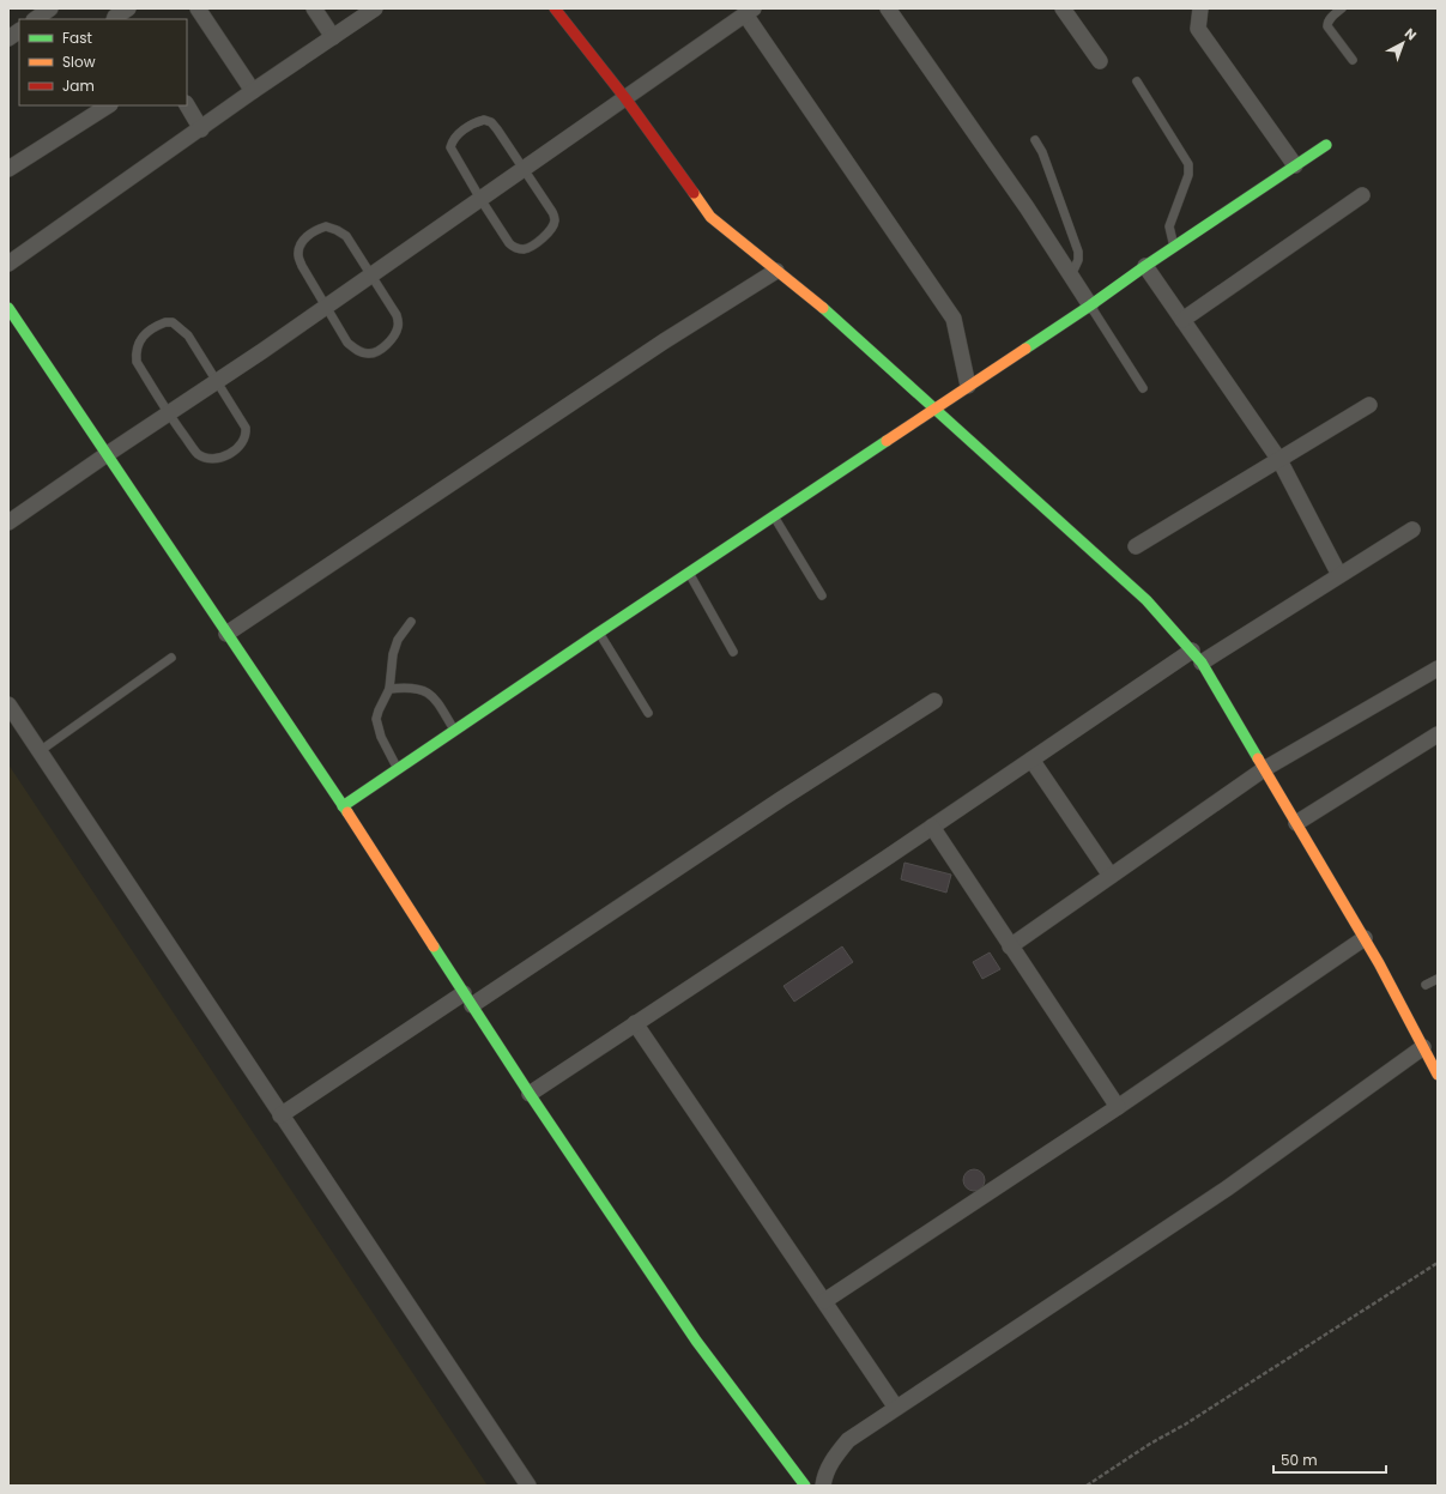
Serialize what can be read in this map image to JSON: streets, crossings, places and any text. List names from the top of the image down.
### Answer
{
  "legend": ["Fast", "Slow", "Jam"],
  "scale_bar": "50 m",
  "north": "top right"
}
